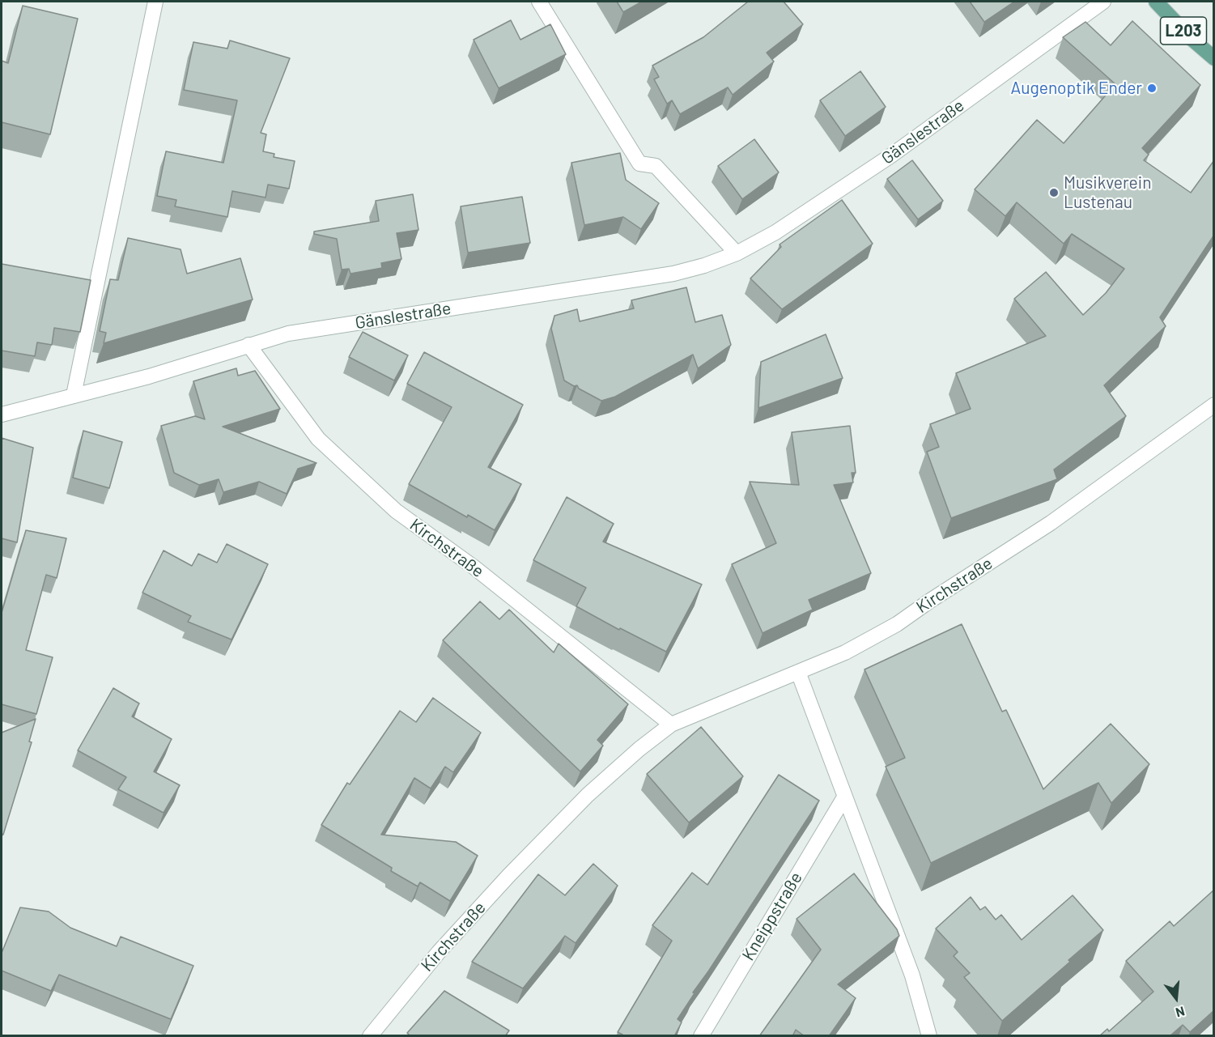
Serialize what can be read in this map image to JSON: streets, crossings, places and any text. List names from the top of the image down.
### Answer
{
  "streets": {
    "main road": ["L203"],
    "street": ["Gänslestraße", "Kirchstraße", "Kneippstraße"]
  },
  "crossings": [
    ["Gänslestraße", "Kirchstraße"]
  ],
  "places": ["Augenoptik Ender", "Musikverein Lustenau"],
  "north": "bottom"
}
